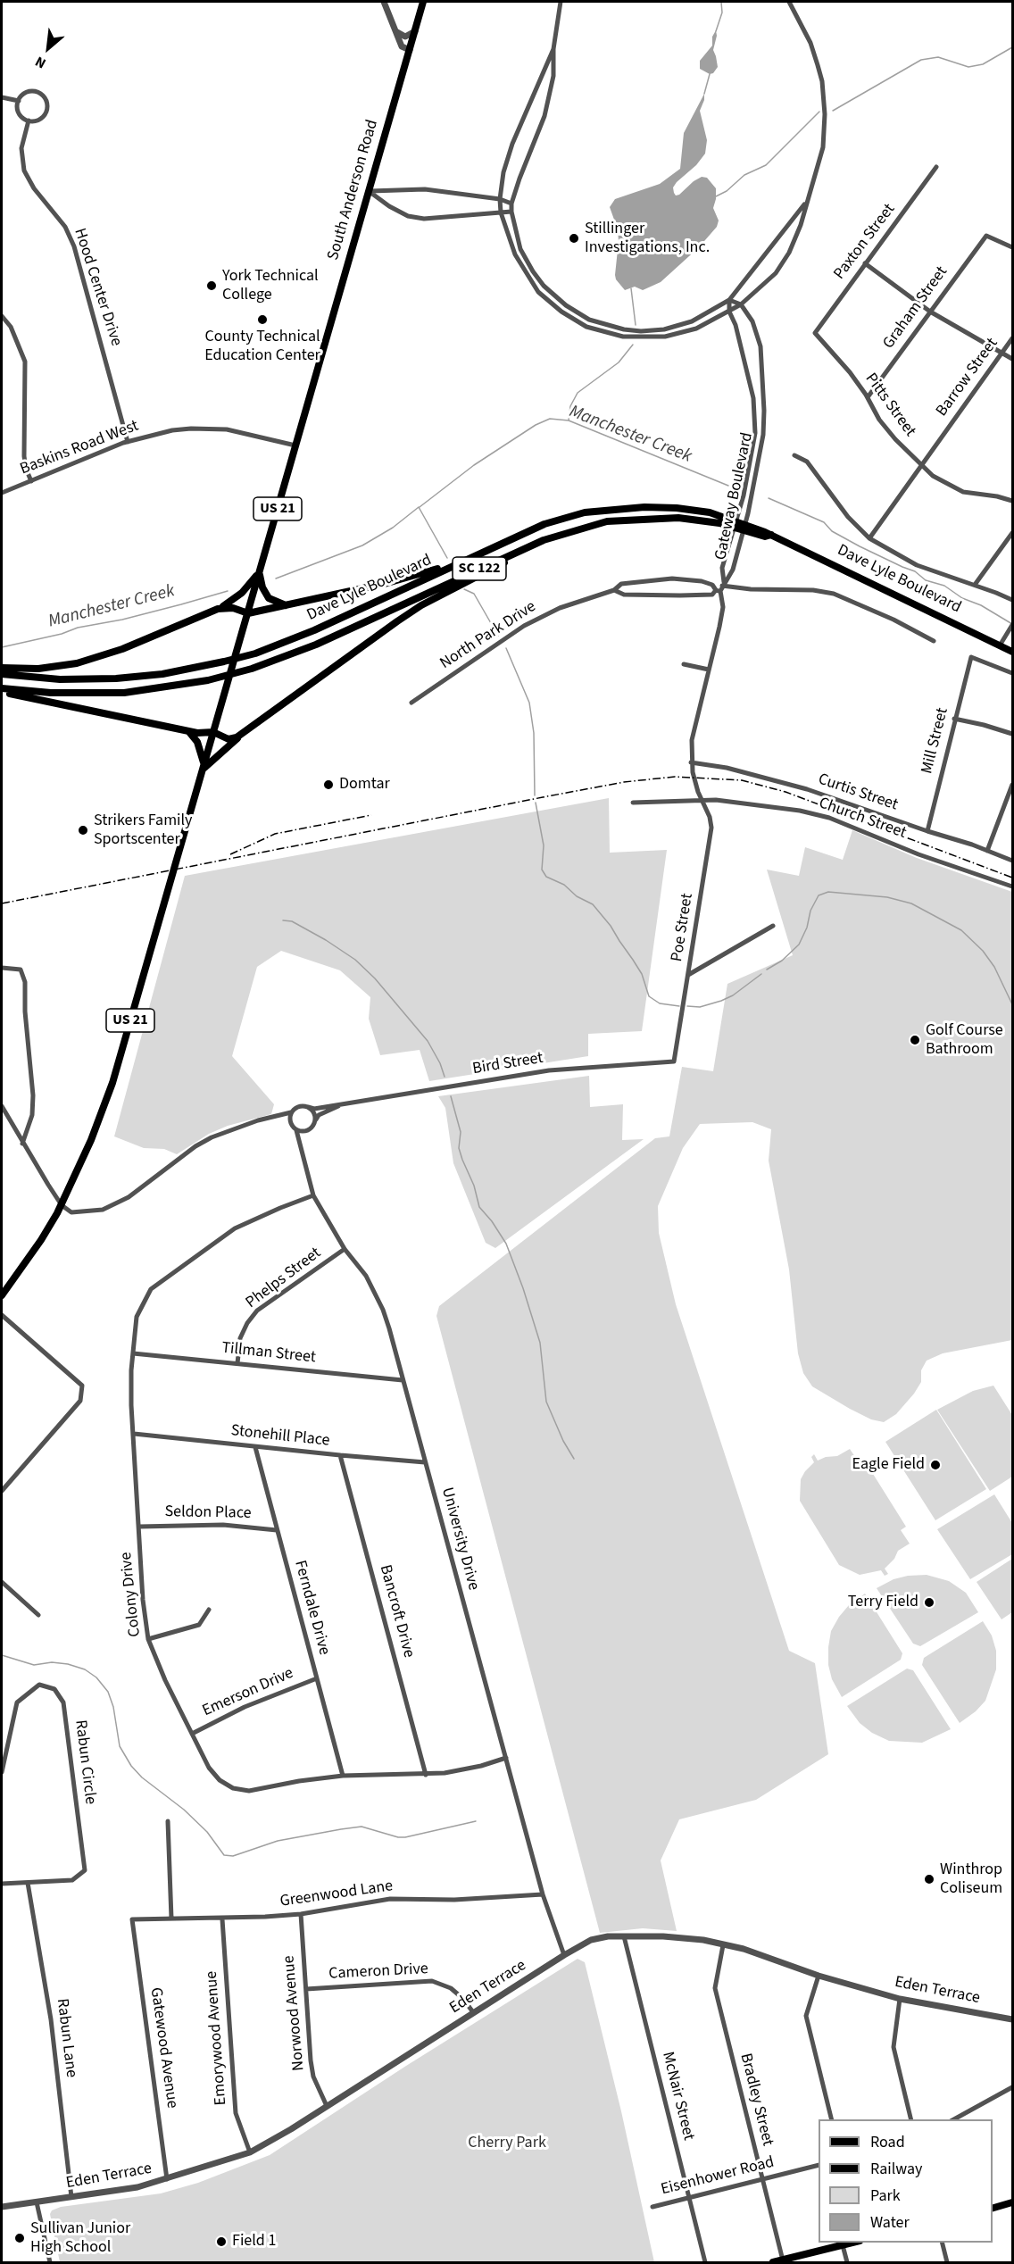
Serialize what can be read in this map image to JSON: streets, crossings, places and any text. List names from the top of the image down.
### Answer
{
  "streets": {
    "main road": [
      "South Anderson Road",
      "US 21",
      "SC 122",
      "Dave Lyle Boulevard"
    ],
    "street": [
      "Paxton Street",
      "Hood Center Drive",
      "Graham Street",
      "Barrow Street",
      "Pitts Street",
      "Baskins Road West",
      "Gateway Boulevard",
      "North Park Drive",
      "Mill Street",
      "Curtis Street",
      "Church Street",
      "Poe Street",
      "Bird Street",
      "Phelps Street",
      "Tillman Street",
      "Stonehill Place",
      "Seldon Place",
      "University Drive",
      "Colony Drive",
      "Ferndale Drive",
      "Bancroft Drive",
      "Emerson Drive",
      "Rabun Circle",
      "Greenwood Lane",
      "Cameron Drive",
      "Eden Terrace",
      "Norwood Avenue",
      "Rabun Lane",
      "Emorywood Avenue",
      "Gatewood Avenue",
      "McNair Street",
      "Bradley Street",
      "Eisenhower Road"
    ]
  },
  "crossings": [
    ["South Anderson Road", "Baskins Road West"],
    ["South Anderson Road", "US 21"],
    ["Paxton Street", "Pitts Street"],
    ["Hood Center Drive", "Baskins Road West"],
    ["Graham Street", "Pitts Street"],
    ["Barrow Street", "Pitts Street"],
    ["Gateway Boulevard", "Dave Lyle Boulevard"],
    ["Gateway Boulevard", "North Park Drive"],
    ["Gateway Boulevard", "Curtis Street"],
    ["Gateway Boulevard", "Church Street"],
    ["Gateway Boulevard", "Poe Street"],
    ["US 21", "Bird Street"],
    ["Mill Street", "Curtis Street"],
    ["Church Street", "Poe Street"],
    ["Poe Street", "Bird Street"],
    ["Bird Street", "University Drive"],
    ["Phelps Street", "Tillman Street"],
    ["Phelps Street", "University Drive"],
    ["Tillman Street", "University Drive"],
    ["Tillman Street", "Colony Drive"],
    ["Stonehill Place", "University Drive"],
    ["Stonehill Place", "Colony Drive"],
    ["Stonehill Place", "Ferndale Drive"],
    ["Stonehill Place", "Bancroft Drive"],
    ["Seldon Place", "Colony Drive"],
    ["Seldon Place", "Ferndale Drive"],
    ["University Drive", "Colony Drive"],
    ["University Drive", "Greenwood Lane"],
    ["University Drive", "Eden Terrace"],
    ["Colony Drive", "Ferndale Drive"],
    ["Colony Drive", "Bancroft Drive"],
    ["Colony Drive", "Emerson Drive"],
    ["Ferndale Drive", "Emerson Drive"],
    ["Rabun Circle", "Rabun Lane"],
    ["Greenwood Lane", "Norwood Avenue"],
    ["Greenwood Lane", "Emorywood Avenue"],
    ["Greenwood Lane", "Gatewood Avenue"],
    ["Cameron Drive", "Eden Terrace"],
    ["Cameron Drive", "Norwood Avenue"],
    ["Eden Terrace", "Norwood Avenue"],
    ["Eden Terrace", "Rabun Lane"],
    ["Eden Terrace", "Emorywood Avenue"],
    ["Eden Terrace", "Gatewood Avenue"],
    ["Eden Terrace", "McNair Street"],
    ["Eden Terrace", "Bradley Street"],
    ["McNair Street", "Eisenhower Road"],
    ["Bradley Street", "Eisenhower Road"]
  ],
  "water": ["Manchester Creek"],
  "parks": ["Cherry Park"],
  "places": [
    "Stillinger Investigations, Inc.",
    "York Technical College",
    "County Technical Education Center",
    "Domtar",
    "Strikers Family Sportscenter",
    "Golf Course Bathroom",
    "Eagle Field",
    "Terry Field",
    "Winthrop Coliseum",
    "Sullivan Junior High School",
    "Field 1"
  ],
  "legend": [
    "Road",
    "Railway",
    "Park",
    "Water"
  ],
  "north": "bottom left"
}
